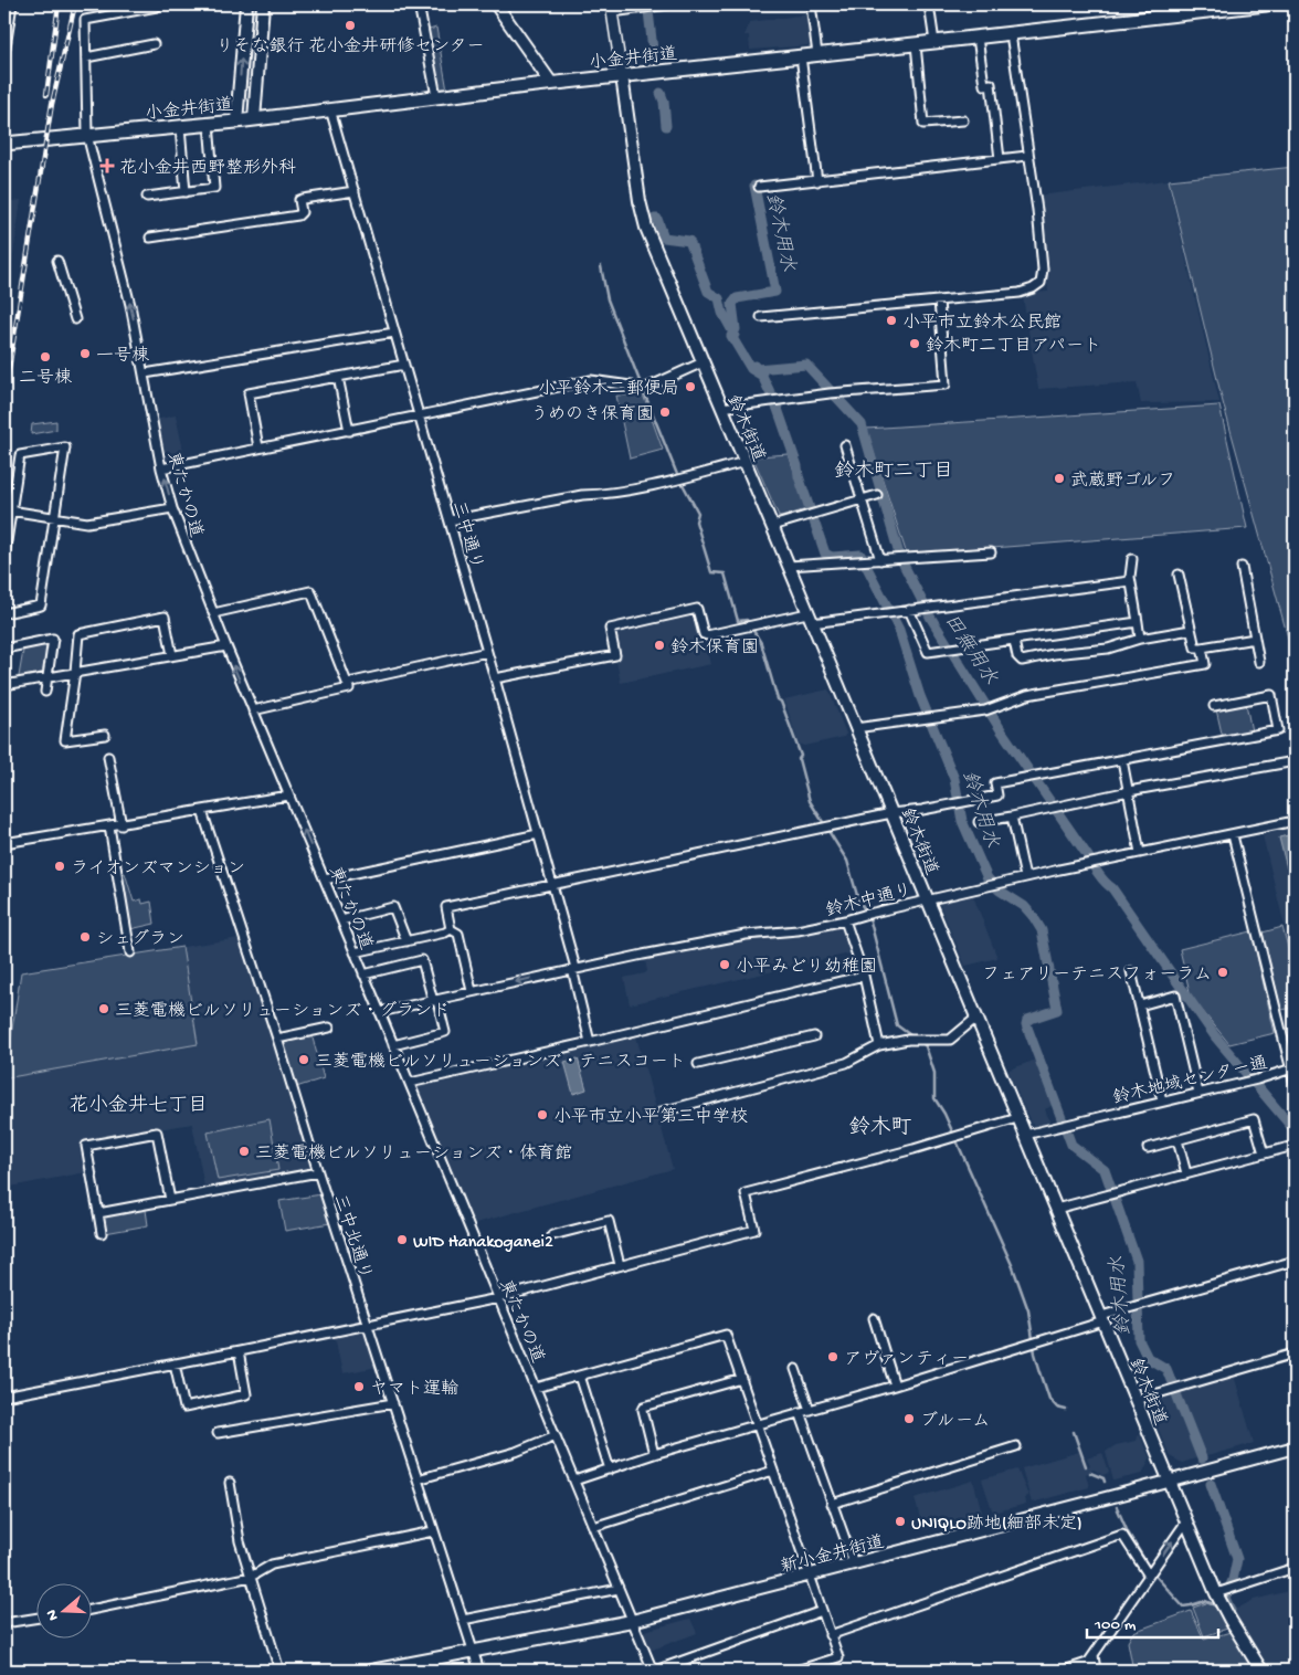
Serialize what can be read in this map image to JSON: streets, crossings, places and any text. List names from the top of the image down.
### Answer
{
  "streets": {
    "main road": ["小金井街道", "鈴木街道", "新小金井街道"],
    "street": [
      "東たかの道",
      "三中通り",
      "鈴木中通り",
      "鈴木地域センター通",
      "三中北通り"
    ]
  },
  "crossings": [
    ["小金井街道", "鈴木街道"],
    ["小金井街道", "東たかの道"],
    ["小金井街道", "三中通り"],
    ["鈴木街道", "鈴木中通り"],
    ["鈴木街道", "鈴木地域センター通"],
    ["鈴木街道", "新小金井街道"],
    ["東たかの道", "鈴木中通り"],
    ["東たかの道", "新小金井街道"],
    ["三中通り", "鈴木中通り"],
    ["鈴木中通り", "鈴木地域センター通"],
    ["三中北通り", "新小金井街道"]
  ],
  "districts": ["鈴木町二丁目", "花小金井七丁目", "鈴木町"],
  "water": ["鈴木用水", "田無用水"],
  "places": {
    "other": [
      "りそな銀行 花小金井研修センター",
      "小平市立鈴木公民館",
      "鈴木町二丁目アパート",
      "一号棟",
      "二号棟",
      "小平鈴木二郵便局",
      "うめのき保育園",
      "武蔵野ゴルフ",
      "鈴木保育園",
      "ライオンズマンション",
      "シェグラン",
      "小平みどり幼稚園",
      "フェアリーテニスフォーラム",
      "三菱電機ビルソリューションズ・グランド",
      "三菱電機ビルソリューションズ・テニスコート",
      "小平市立小平第三中学校",
      "三菱電機ビルソリューションズ・体育館",
      "WID Hanakoganei2",
      "アヴァンティー",
      "ヤマト運輸",
      "ブルーム",
      "UNIQLO跡地(細部未定)"
    ],
    "health": ["花小金井西野整形外科"]
  },
  "scale_bar": "100 m",
  "north": "left"
}
